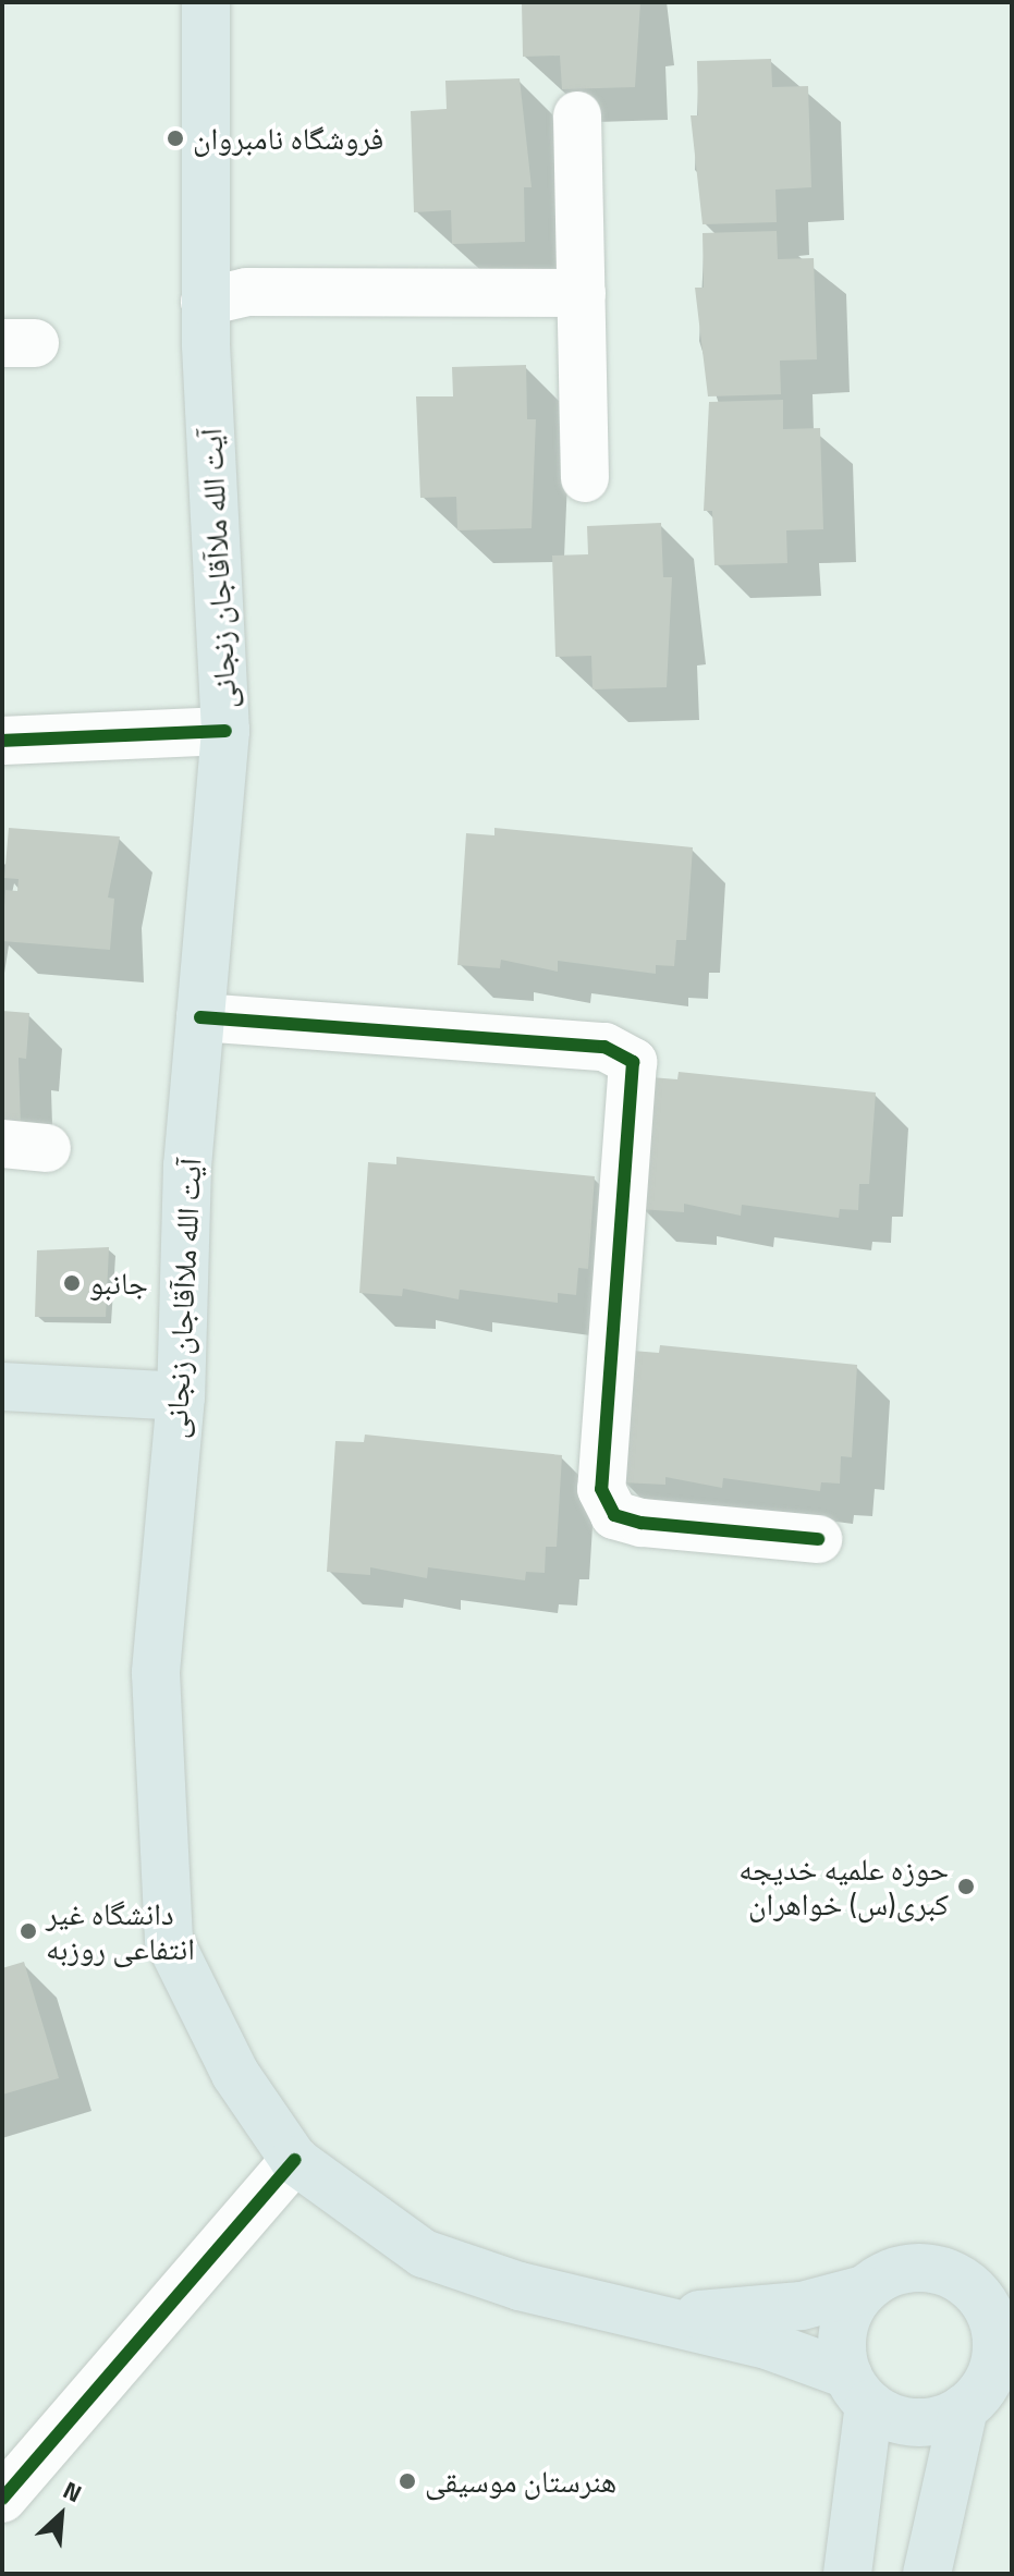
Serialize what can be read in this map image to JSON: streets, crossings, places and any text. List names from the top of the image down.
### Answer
{
  "streets": {
    "main road": ["آیت الله ملاآقاجان زنجانی"]
  },
  "places": [
    "فروشگاه نامبروان",
    "جانبو",
    "حوزه علمیه خدیجه کبری(س) خواهران",
    "دانشگاه غیر انتفاعی روزبه",
    "هنرستان موسیقی"
  ],
  "north": "top right"
}
